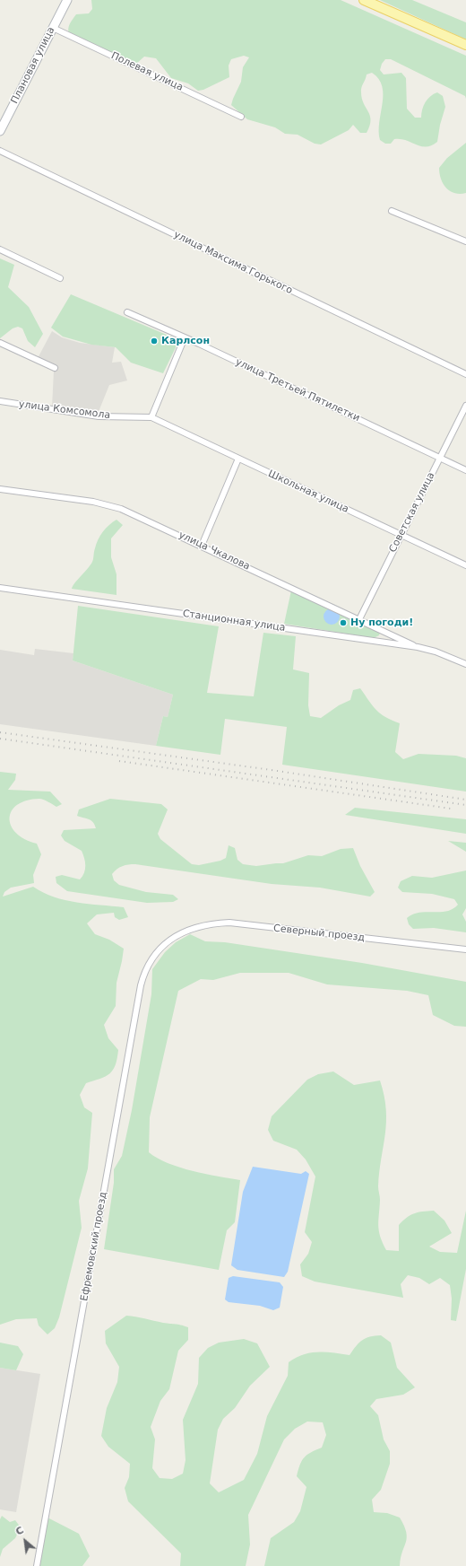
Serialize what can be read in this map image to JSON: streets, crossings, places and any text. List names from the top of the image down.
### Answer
{
  "streets": {
    "street": [
      "Плановая улица",
      "Полевая улица",
      "улица Максима Горького",
      "улица Третьей Пятилетки",
      "улица Комсомола",
      "Школьная улица",
      "Советская улица",
      "улица Чкалова",
      "Станционная улица",
      "Северный проезд",
      "Ефремовский проезд"
    ]
  },
  "crossings": [
    ["Плановая улица", "Полевая улица"],
    ["улица Третьей Пятилетки", "Советская улица"],
    ["улица Комсомола", "Школьная улица"],
    ["Школьная улица", "Советская улица"],
    ["Советская улица", "улица Чкалова"],
    ["улица Чкалова", "Станционная улица"],
    ["Северный проезд", "Ефремовский проезд"]
  ],
  "places": ["Карлсон", "Ну погоди!"],
  "north": "top left"
}
